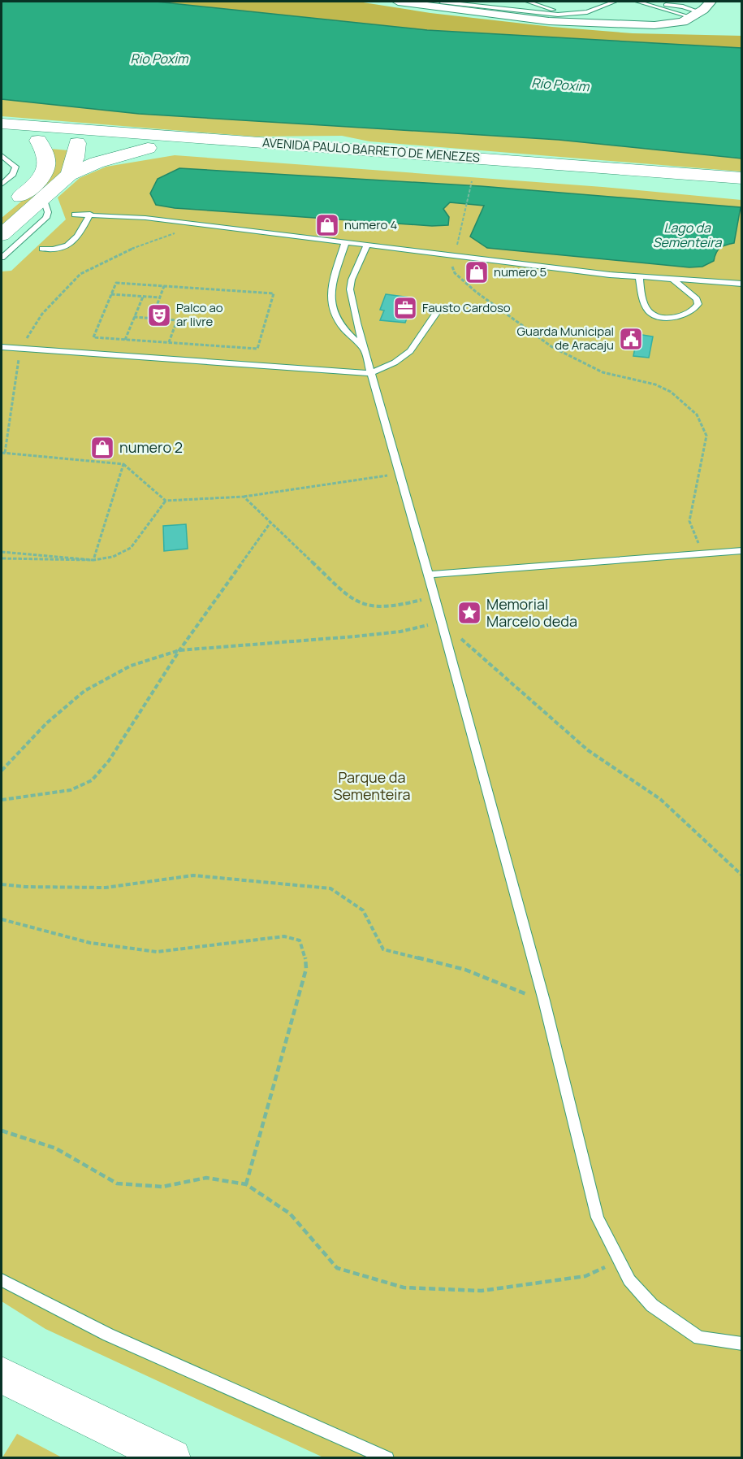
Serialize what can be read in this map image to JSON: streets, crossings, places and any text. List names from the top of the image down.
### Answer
{
  "streets": {
    "main road": ["AVENIDA PAULO BARRETO DE MENEZES"]
  },
  "water": ["Rio Poxim", "Lago da Sementeira"],
  "parks": ["Parque da Sementeira"],
  "places": {
    "shop": ["numero 4", "numero 5", "numero 2"],
    "office": ["Fausto Cardoso"],
    "theatre": ["Palco ao ar livre"],
    "public building": ["Guarda Municipal de Aracaju"],
    "place": ["Memorial Marcelo deda"]
  }
}
